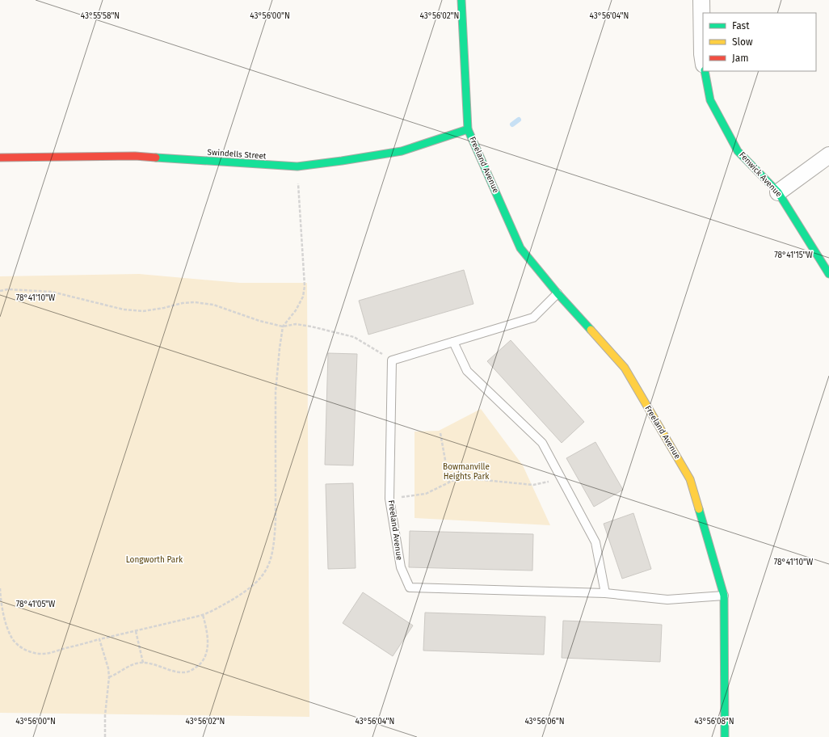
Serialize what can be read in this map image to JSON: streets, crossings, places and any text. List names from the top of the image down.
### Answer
{
  "streets": {
    "street": ["Swindells Street", "Freeland Avenue", "Fenwick Avenue"]
  },
  "crossings": [
    ["Swindells Street", "Freeland Avenue"]
  ],
  "parks": ["Bowmanville Heights Park", "Longworth Park"],
  "legend": ["Fast", "Slow", "Jam"],
  "coordinates": [
    "43°55'58\"N",
    "43°56'00\"N",
    "43°56'02\"N",
    "43°56'04\"N",
    "78°41'15\"W",
    "78°41'10\"W",
    "78°41'05\"W",
    "43°56'06\"N",
    "43°56'08\"N"
  ]
}
